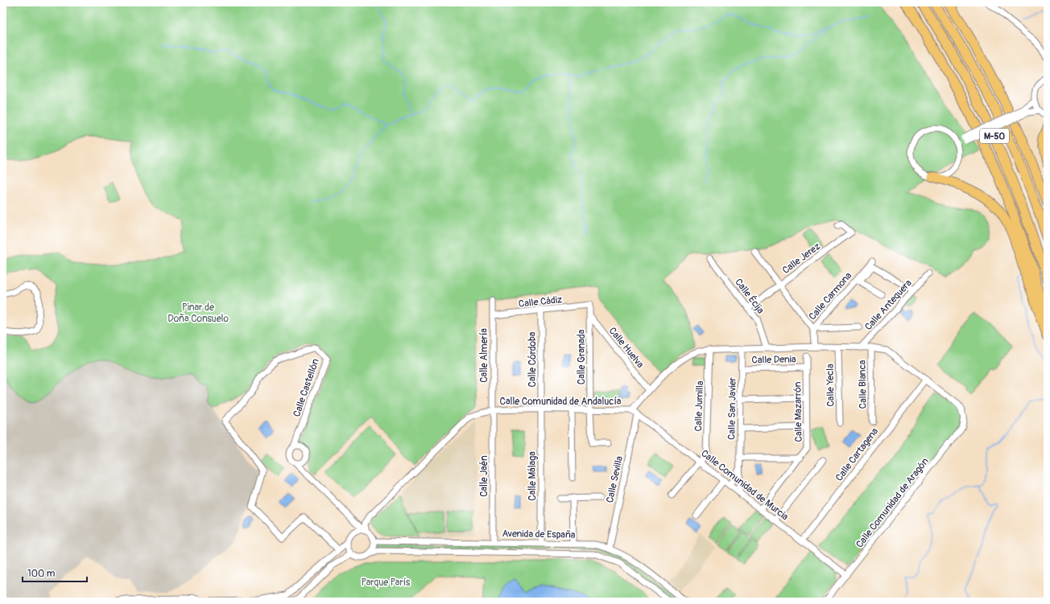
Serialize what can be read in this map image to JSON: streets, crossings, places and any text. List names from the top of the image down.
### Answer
{
  "streets": {
    "highway": ["M-50"],
    "street": [
      "Calle Jerez",
      "Calle Écija",
      "Calle Carmona",
      "Calle Cádiz",
      "Calle Antequera",
      "Calle Huelva",
      "Calle Almería",
      "Calle Granada",
      "Calle Córdoba",
      "Calle Denia",
      "Calle Blanca",
      "Calle Yecla",
      "Calle Castellón",
      "Calle Comunidad de Andalucía",
      "Calle Jumilla",
      "Calle San Javier",
      "Calle Mazarrón",
      "Calle Cartagena",
      "Calle Jaén",
      "Calle Málaga",
      "Calle Sevilla",
      "Calle Comunidad de Murcia",
      "Calle Comunidad de Aragón",
      "Avenida de España"
    ]
  },
  "crossings": [
    ["Calle Jerez", "Calle Écija"],
    ["Calle Écija", "Calle Comunidad de Andalucía"],
    ["Calle Carmona", "Calle Comunidad de Andalucía"],
    ["Calle Cádiz", "Calle Almería"],
    ["Calle Cádiz", "Calle Granada"],
    ["Calle Cádiz", "Calle Córdoba"],
    ["Calle Antequera", "Calle Comunidad de Andalucía"],
    ["Calle Huelva", "Calle Granada"],
    ["Calle Huelva", "Calle Comunidad de Andalucía"],
    ["Calle Almería", "Calle Comunidad de Andalucía"],
    ["Calle Almería", "Calle Jaén"],
    ["Calle Granada", "Calle Comunidad de Andalucía"],
    ["Calle Córdoba", "Calle Comunidad de Andalucía"],
    ["Calle Córdoba", "Calle Málaga"],
    ["Calle Denia", "Calle San Javier"],
    ["Calle Denia", "Calle Mazarrón"],
    ["Calle Blanca", "Calle Comunidad de Andalucía"],
    ["Calle Yecla", "Calle Comunidad de Andalucía"],
    ["Calle Comunidad de Andalucía", "Calle Jumilla"],
    ["Calle Comunidad de Andalucía", "Calle San Javier"],
    ["Calle Comunidad de Andalucía", "Calle Cartagena"],
    ["Calle Comunidad de Andalucía", "Calle Jaén"],
    ["Calle Comunidad de Andalucía", "Calle Málaga"],
    ["Calle Comunidad de Andalucía", "Calle Comunidad de Murcia"],
    ["Calle Comunidad de Andalucía", "Calle Comunidad de Aragón"],
    ["Calle Jumilla", "Calle Comunidad de Murcia"],
    ["Calle San Javier", "Calle Comunidad de Murcia"],
    ["Calle Mazarrón", "Calle Comunidad de Murcia"],
    ["Calle Cartagena", "Calle Comunidad de Murcia"],
    ["Calle Jaén", "Avenida de España"],
    ["Calle Málaga", "Avenida de España"],
    ["Calle Sevilla", "Calle Comunidad de Murcia"],
    ["Calle Sevilla", "Avenida de España"],
    ["Calle Comunidad de Murcia", "Calle Comunidad de Aragón"]
  ],
  "parks": ["Pinar de Doña Consuelo", "Parque París"],
  "scale_bar": "100 m"
}
